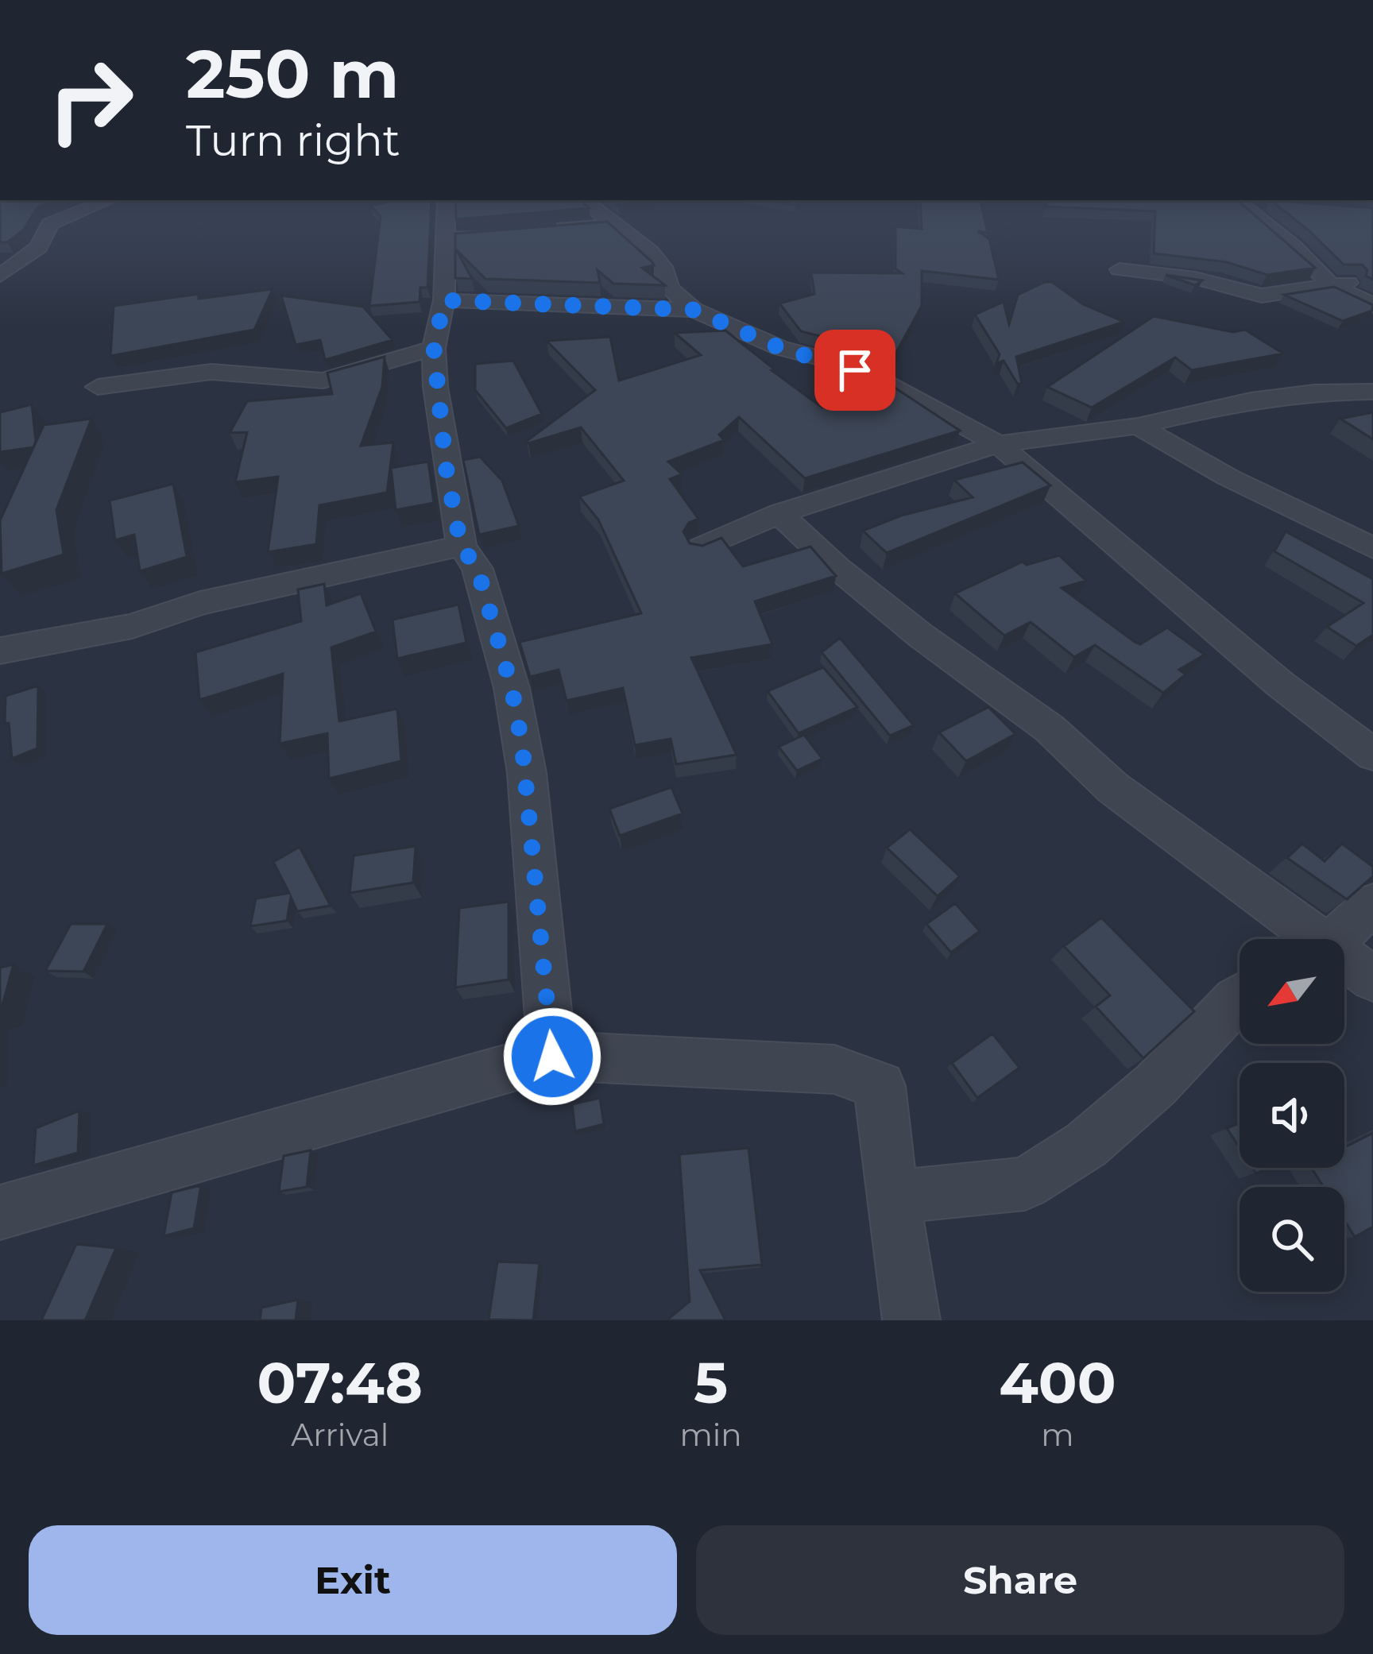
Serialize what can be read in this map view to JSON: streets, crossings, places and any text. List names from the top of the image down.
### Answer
{
  "north": "bottom left",
  "page": {
    "turn": ["250 m", "Turn right"],
    "eta": [
      "07:48",
      "Arrival",
      "5",
      "min",
      "400",
      "m"
    ],
    "buttons": ["Exit", "Share"]
  }
}
